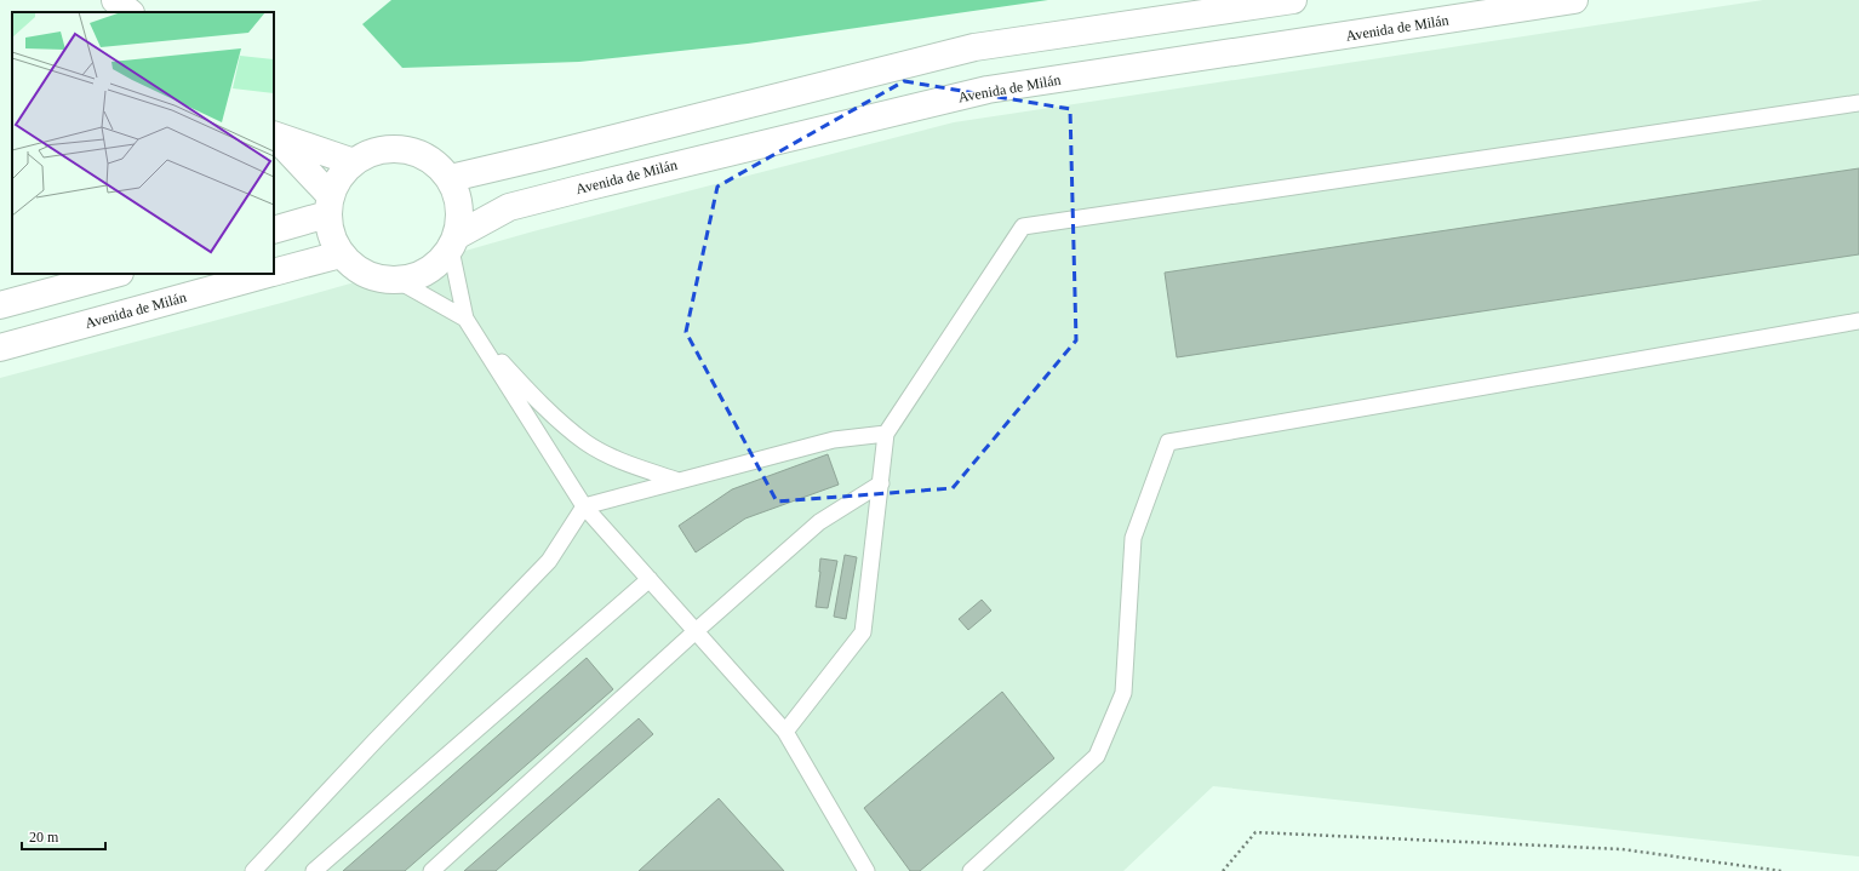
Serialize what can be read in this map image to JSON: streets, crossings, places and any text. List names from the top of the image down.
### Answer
{
  "streets": {
    "street": ["Avenida de Milán"]
  },
  "scale_bar": "20 m"
}
